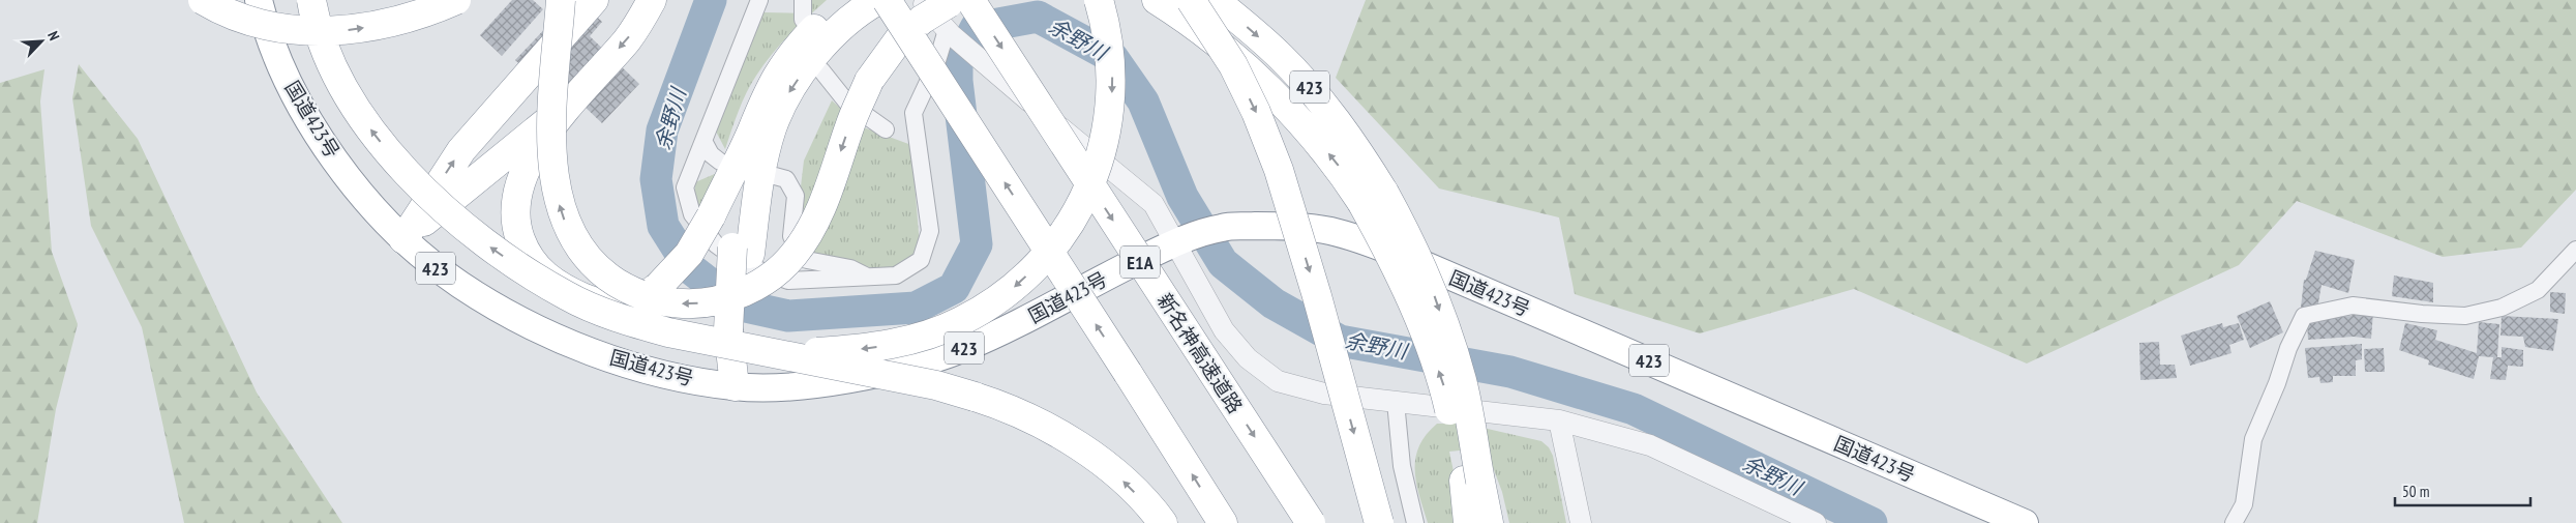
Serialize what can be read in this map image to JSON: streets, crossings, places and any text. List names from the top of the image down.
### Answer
{
  "streets": {
    "highway": [
      "423",
      "国道423号",
      "E1A",
      "新名神高速道路"
    ]
  },
  "water": ["余野川"],
  "scale_bar": "50 m",
  "north": "top right"
}
